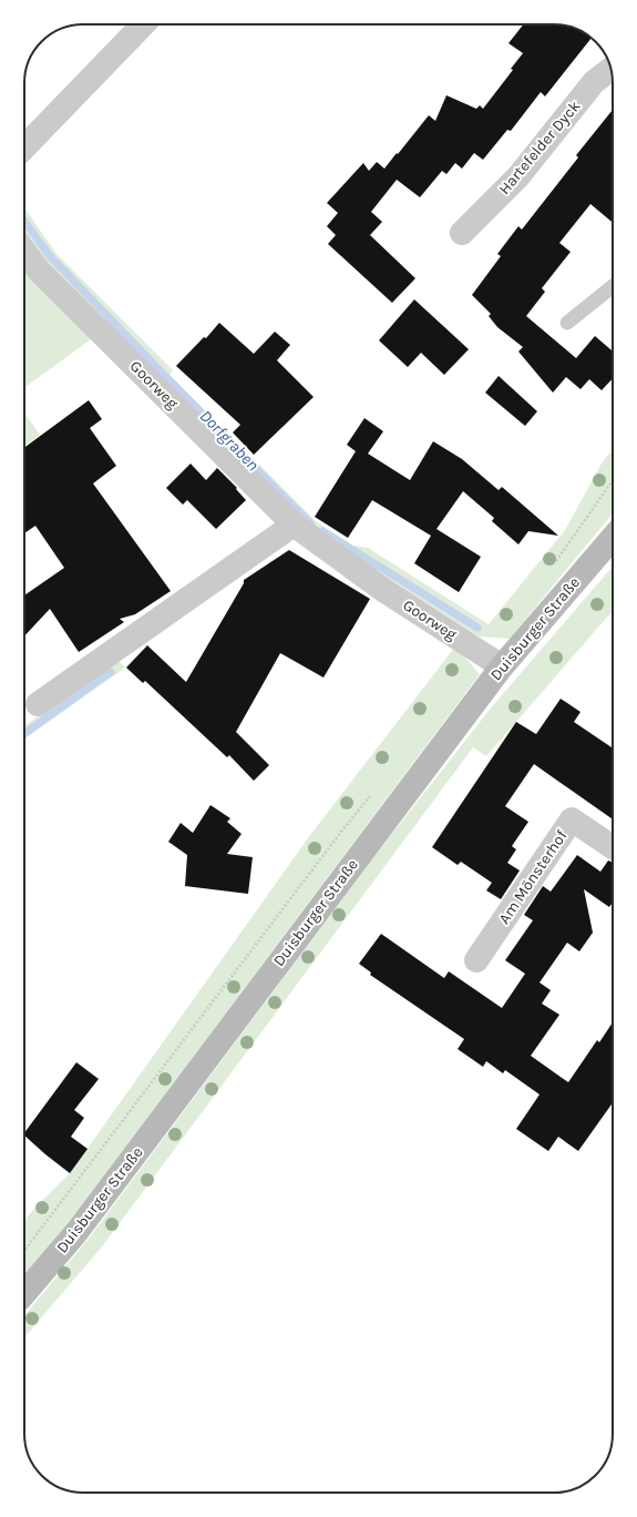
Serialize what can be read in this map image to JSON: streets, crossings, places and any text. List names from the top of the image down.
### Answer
{
  "streets": {
    "main road": ["Duisburger Straße"],
    "street": ["Hartefelder Dyck", "Goorweg", "Am Mönsterhof"]
  },
  "crossings": [
    ["Goorweg", "Duisburger Straße"]
  ],
  "water": ["Dorfgraben"]
}
